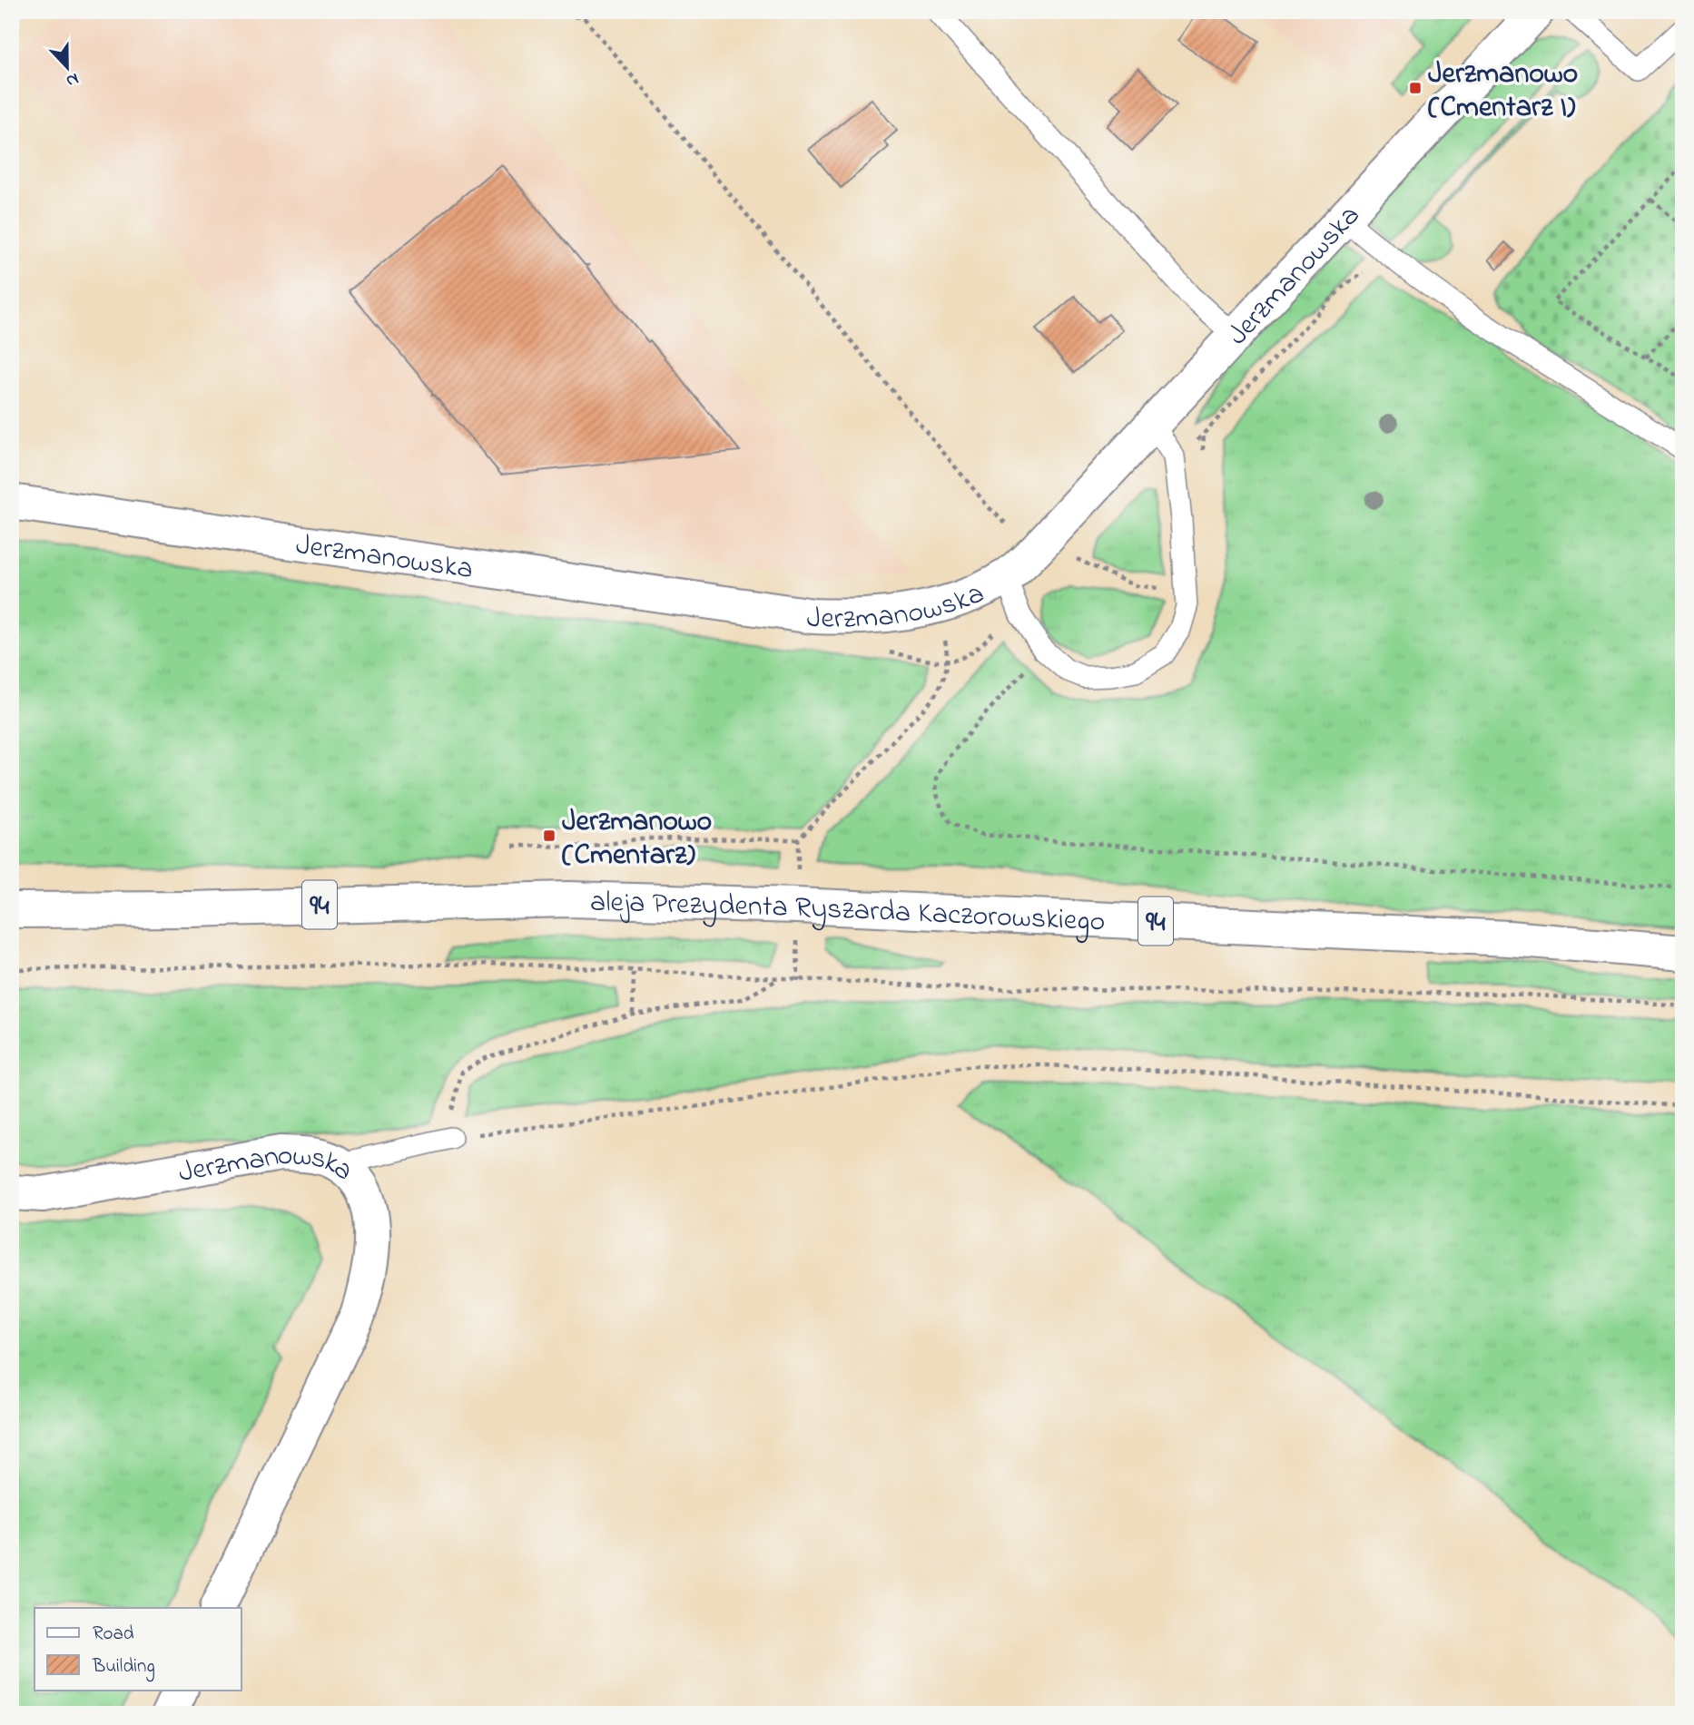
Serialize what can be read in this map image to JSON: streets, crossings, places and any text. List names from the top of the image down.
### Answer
{
  "streets": {
    "street": ["Jerzmanowska", "94", "aleja Prezydenta Ryszarda Kaczorowskiego"]
  },
  "places": {
    "transit": ["Jerzmanowo (Cmentarz I)", "Jerzmanowo (Cmentarz)"]
  },
  "legend": ["Road", "Building"],
  "north": "bottom"
}
